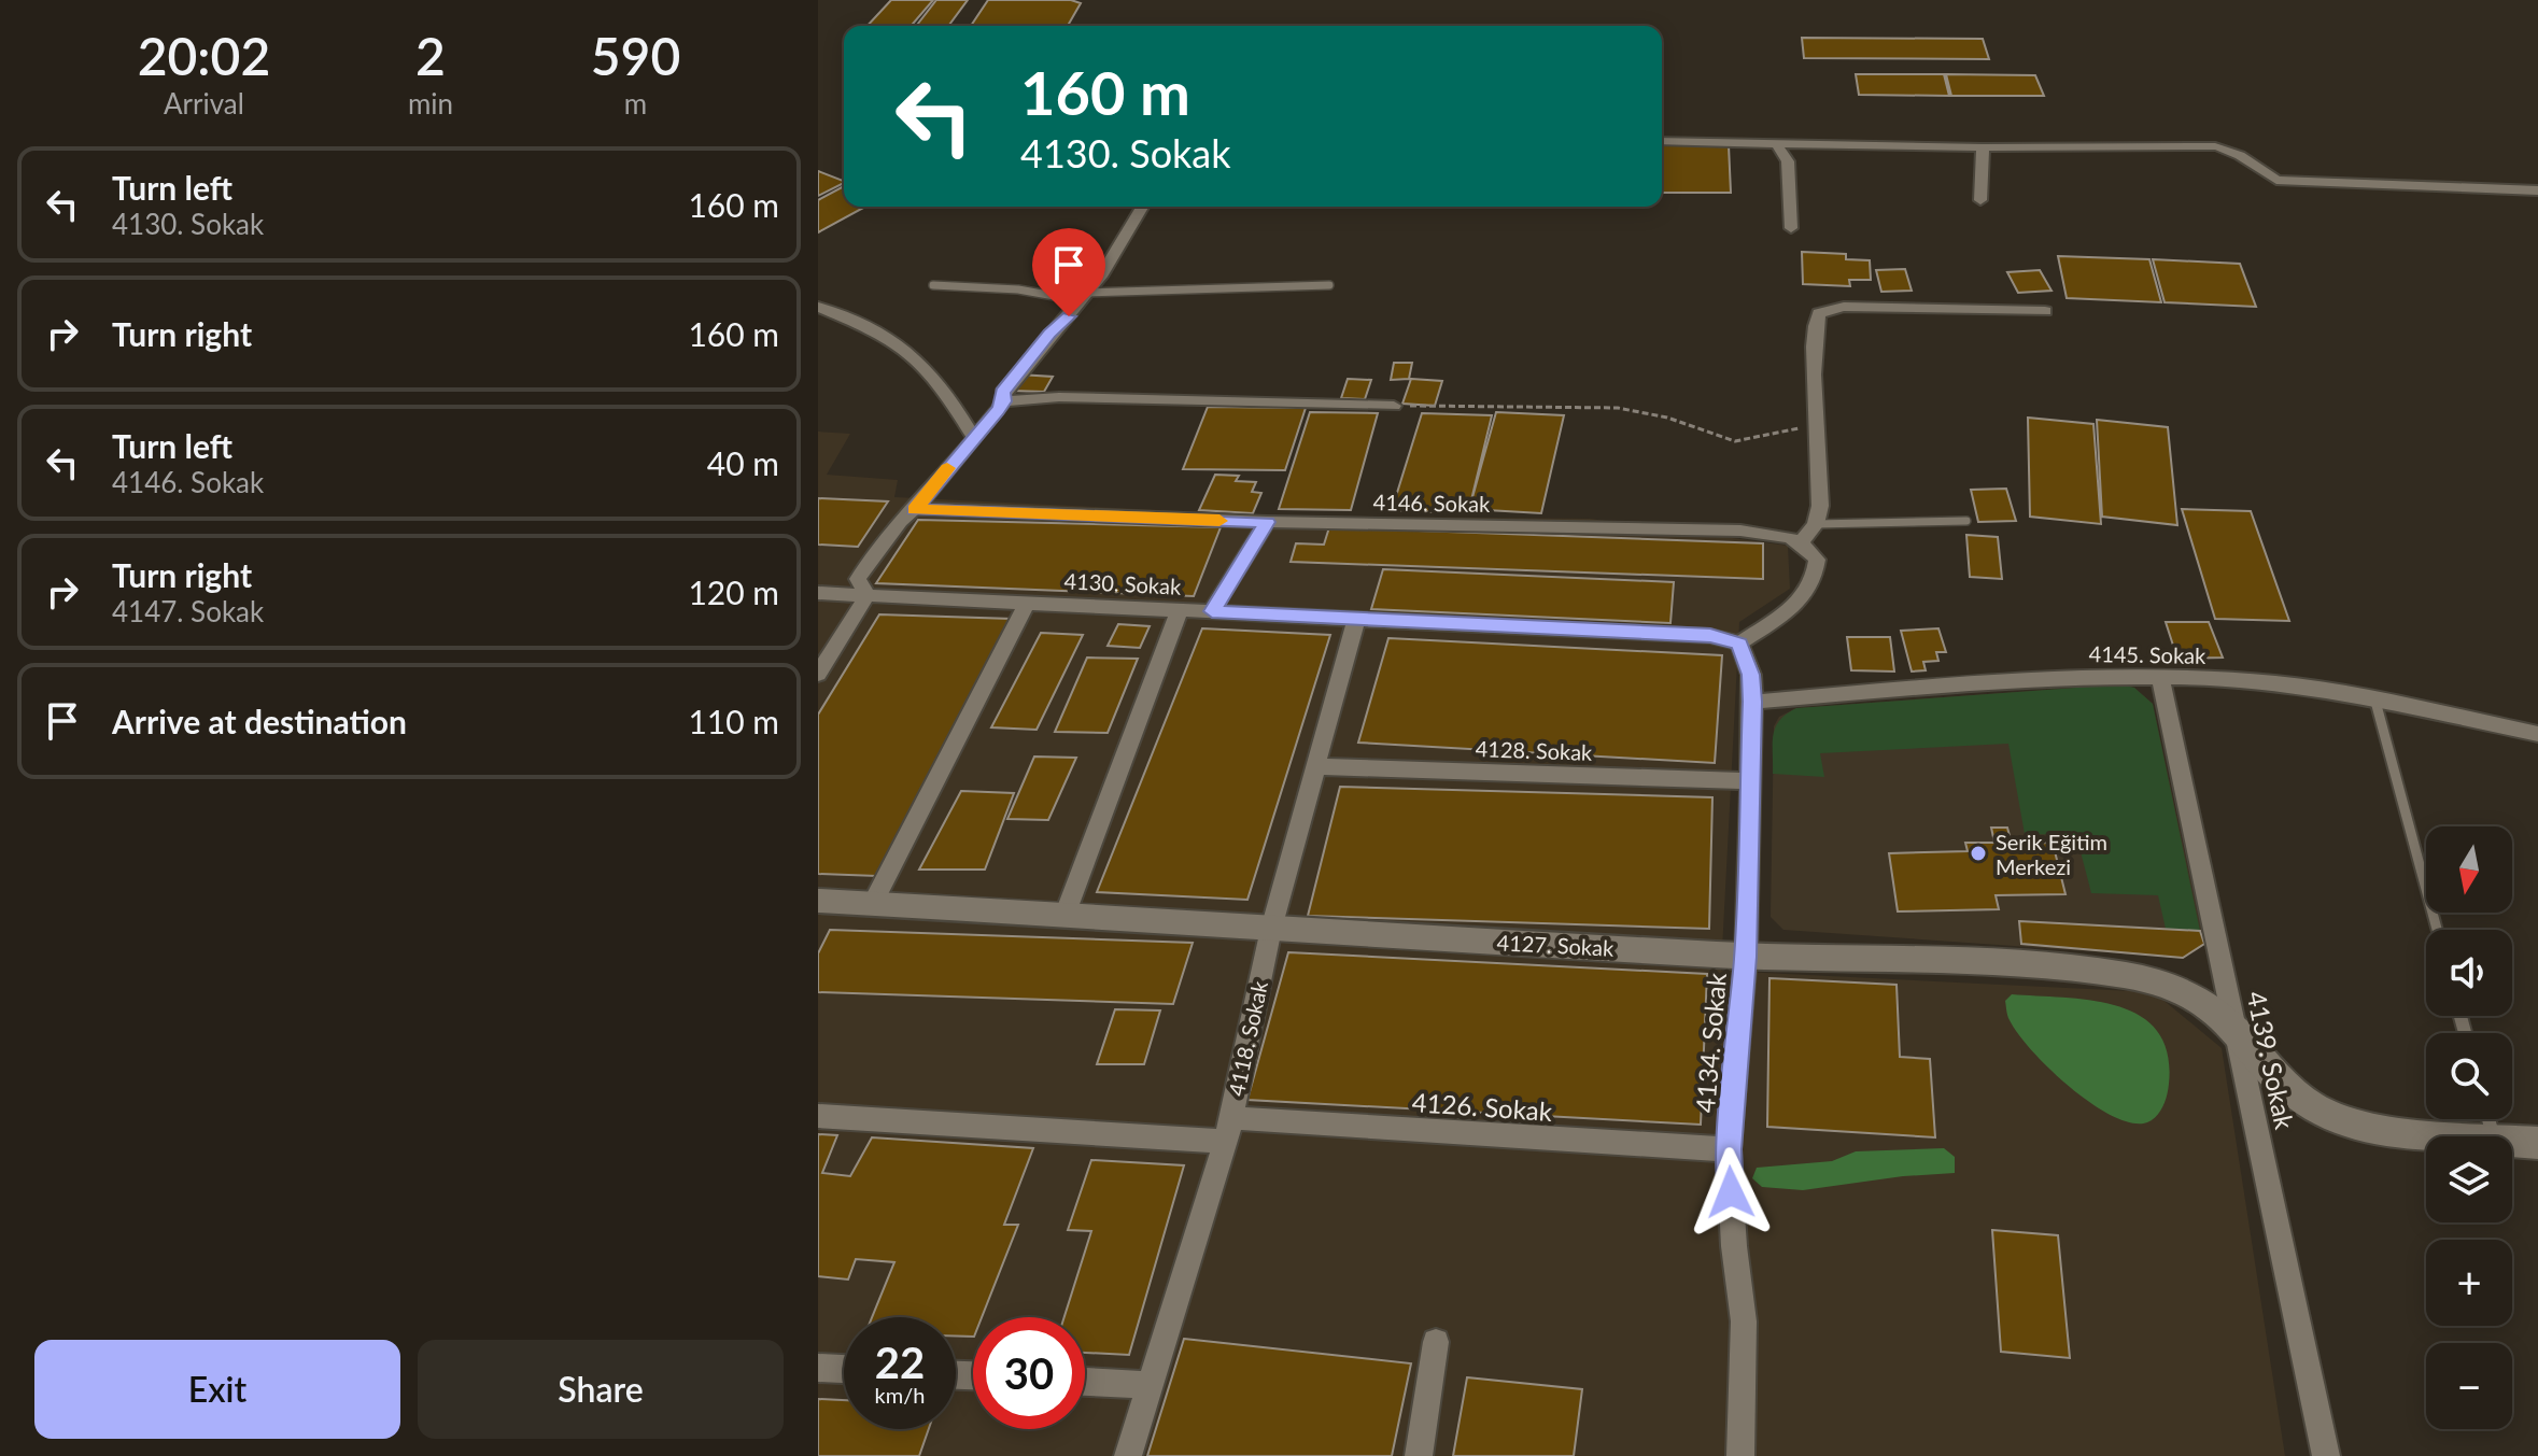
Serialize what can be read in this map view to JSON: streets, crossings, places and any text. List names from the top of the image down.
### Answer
{
  "streets": {
    "street": [
      "4146. Sokak",
      "4130. Sokak",
      "4145. Sokak",
      "4128. Sokak",
      "4127. Sokak",
      "4118. Sokak",
      "4134. Sokak",
      "4139. Sokak",
      "4126. Sokak"
    ]
  },
  "crossings": [
    ["4130. Sokak", "4118. Sokak"],
    ["4130. Sokak", "4134. Sokak"],
    ["4145. Sokak", "4134. Sokak"],
    ["4145. Sokak", "4139. Sokak"],
    ["4128. Sokak", "4118. Sokak"],
    ["4128. Sokak", "4134. Sokak"],
    ["4127. Sokak", "4118. Sokak"],
    ["4127. Sokak", "4134. Sokak"],
    ["4127. Sokak", "4139. Sokak"],
    ["4118. Sokak", "4126. Sokak"],
    ["4134. Sokak", "4126. Sokak"]
  ],
  "places": ["Serik Eğitim Merkezi"],
  "north": "bottom",
  "page": {
    "eta": [
      "20:02",
      "Arrival",
      "2",
      "min",
      "590",
      "m"
    ],
    "turn": ["160 m", "4130. Sokak"],
    "list": [
      {
        "name": "Turn left",
        "note": "4130. Sokak",
        "value": "160 m"
      },
      {
        "name": "Turn right",
        "value": "160 m"
      },
      {
        "name": "Turn left",
        "note": "4146. Sokak",
        "value": "40 m"
      },
      {
        "name": "Turn right",
        "note": "4147. Sokak",
        "value": "120 m"
      },
      {
        "name": "Arrive at destination",
        "value": "110 m"
      }
    ],
    "map_buttons": ["+", "−"],
    "speed": "22 km/h",
    "limit": "30",
    "buttons": ["Exit", "Share"]
  }
}
